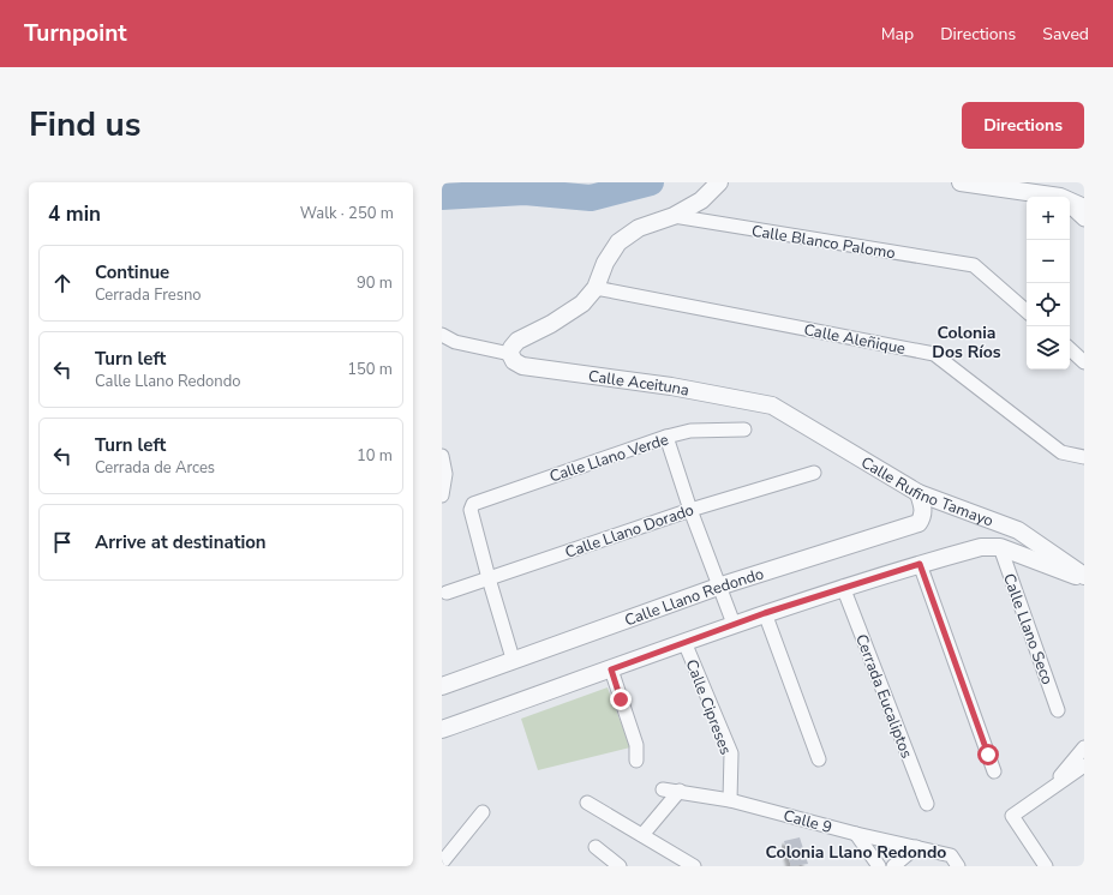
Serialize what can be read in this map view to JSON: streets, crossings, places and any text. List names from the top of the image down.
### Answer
{
  "streets": {
    "street": [
      "Calle Blanco Palomo",
      "Calle Aleñique",
      "Calle Aceituna",
      "Calle Llano Verde",
      "Calle Rufino Tamayo",
      "Calle Llano Dorado",
      "Calle Llano Redondo",
      "Calle Llano Seco",
      "Cerrada Eucaliptos",
      "Calle Cipreses",
      "Calle 9"
    ]
  },
  "crossings": [
    ["Calle Aceituna", "Calle Rufino Tamayo"],
    ["Calle Llano Verde", "Calle Llano Dorado"],
    ["Calle Rufino Tamayo", "Calle Llano Redondo"],
    ["Calle Cipreses", "Calle 9"]
  ],
  "districts": ["Colonia Dos Ríos", "Colonia Llano Redondo"],
  "page": {
    "header": "Turnpoint",
    "nav": ["Map", "Directions", "Saved"],
    "title": "Find us",
    "buttons": "Directions",
    "heading": ["4 min", "Walk · 250 m"],
    "map_buttons": ["+", "−"],
    "list": [
      ["Continue", "Cerrada Fresno", "90 m"],
      ["Turn left", "Calle Llano Redondo", "150 m"],
      ["Turn left", "Cerrada de Arces", "10 m"],
      "Arrive at destination"
    ]
  }
}
